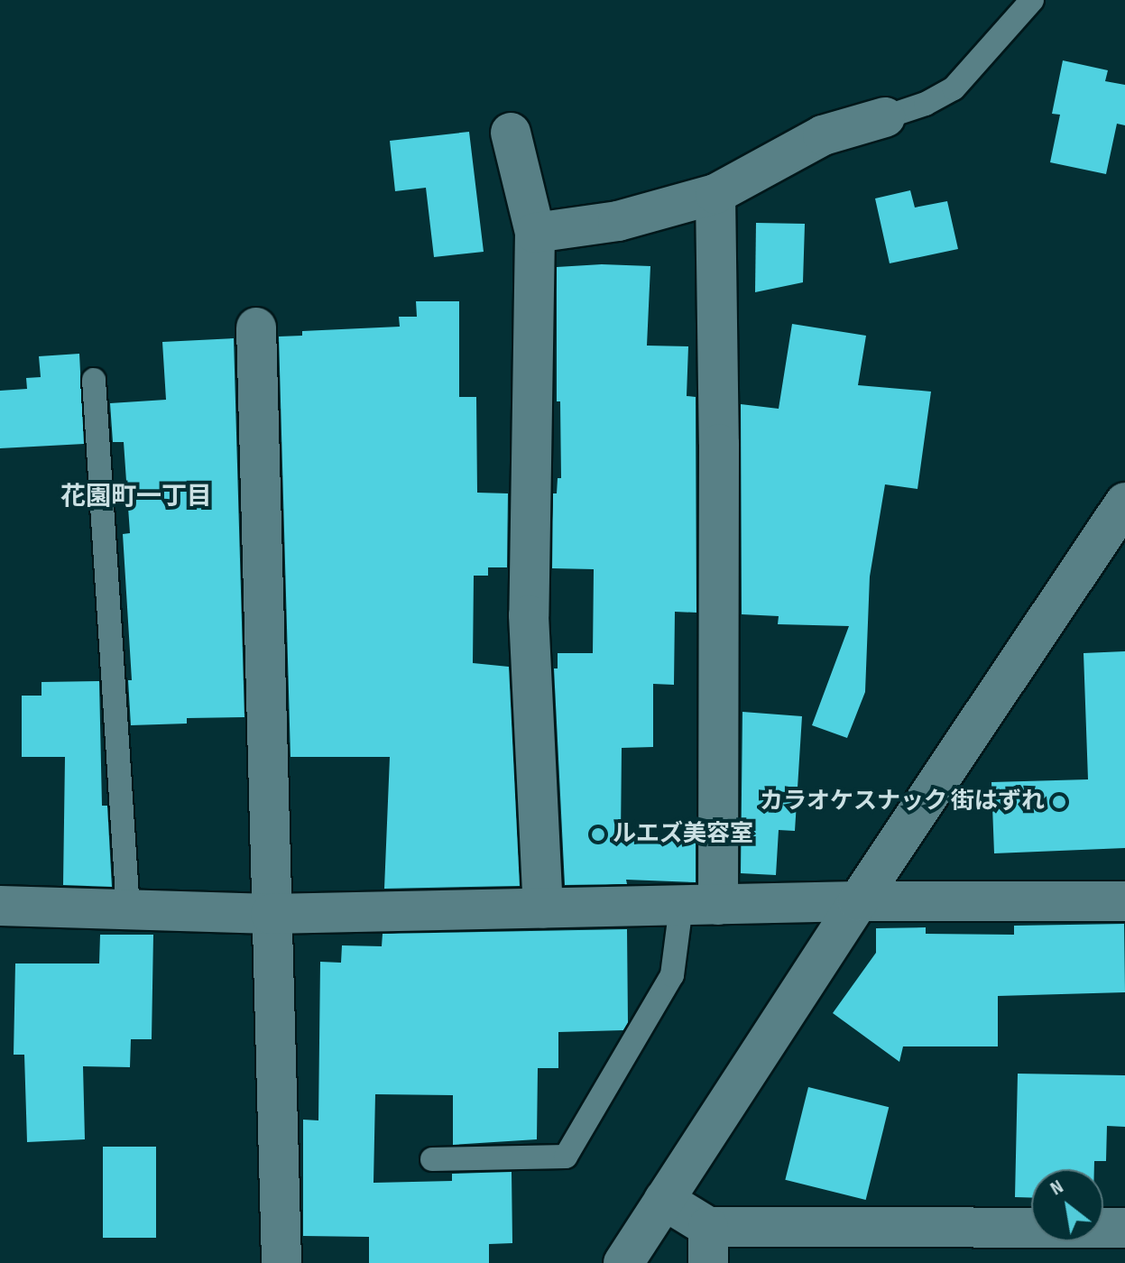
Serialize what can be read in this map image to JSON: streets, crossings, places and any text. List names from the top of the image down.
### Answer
{
  "districts": ["花園町一丁目"],
  "places": ["カラオケスナック 街はずれ", "ルエズ美容室"],
  "north": "top left"
}
